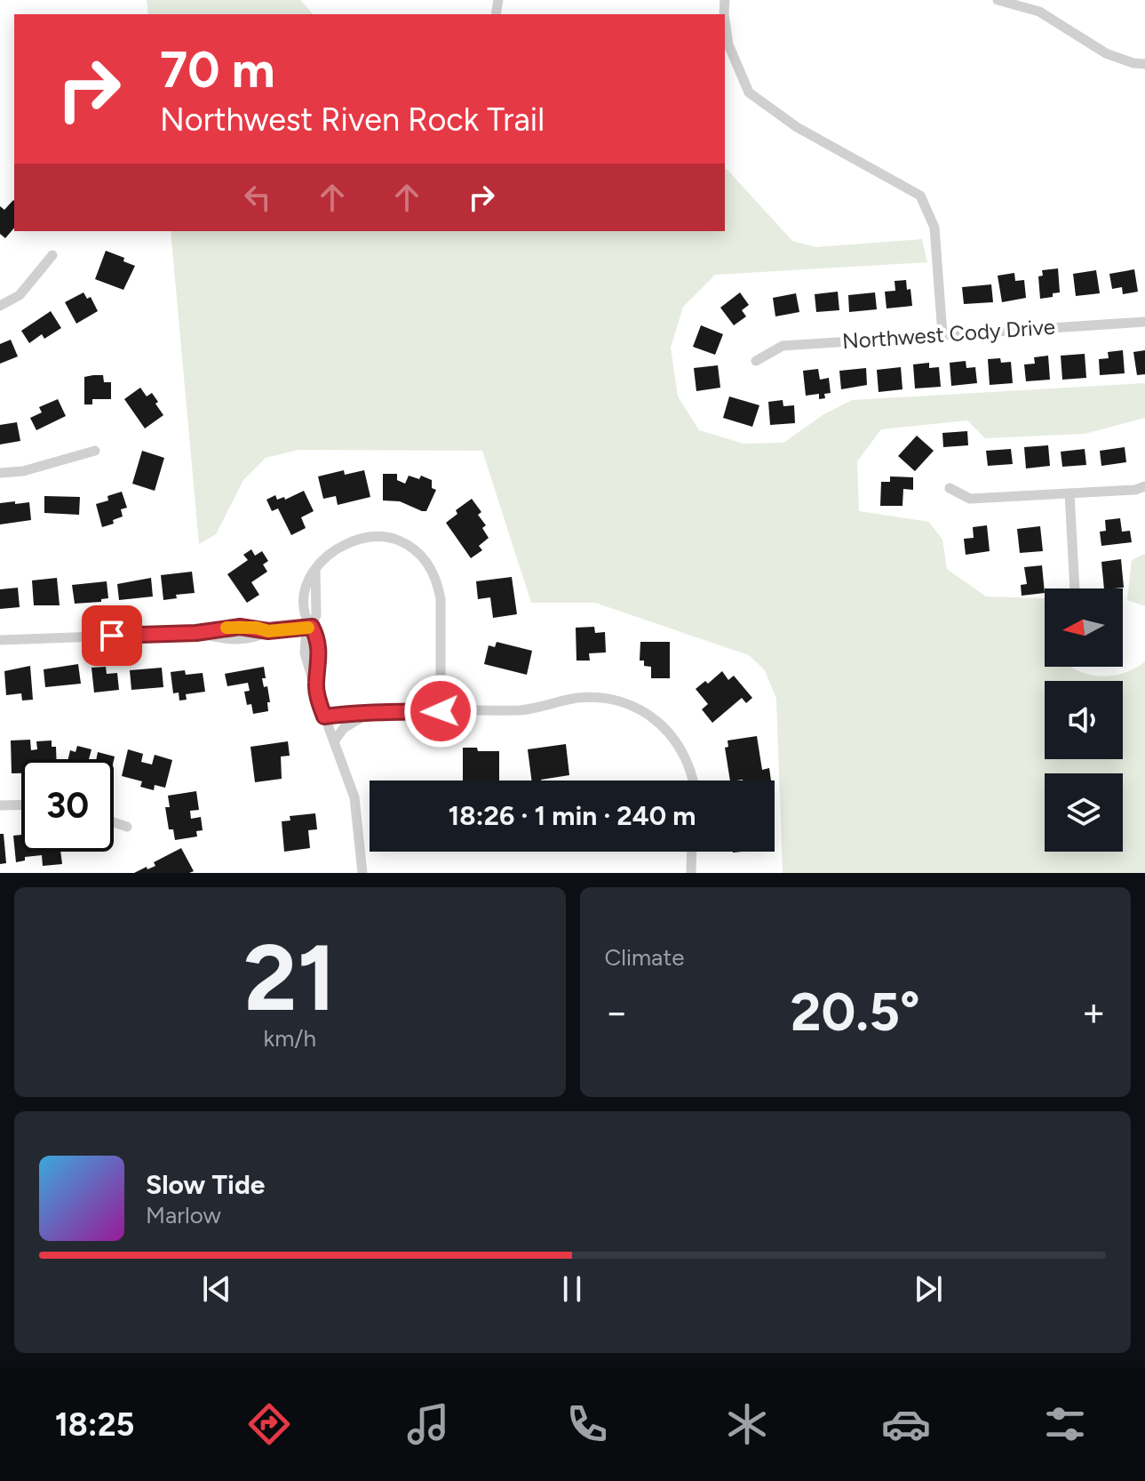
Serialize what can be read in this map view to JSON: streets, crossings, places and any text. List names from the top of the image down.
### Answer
{
  "streets": {
    "street": ["Northwest Cody Drive"]
  },
  "north": "left",
  "page": {
    "turn": ["70 m", "Northwest Riven Rock Trail"],
    "limit": "30",
    "trip": "18:26 · 1 min · 240 m",
    "tile": [
      ["21", "km/h"],
      "Climate"
    ],
    "heat": ["−", "20.5°", "+"],
    "song": ["Slow Tide", "Marlow"],
    "tabs": "18:25"
  }
}
